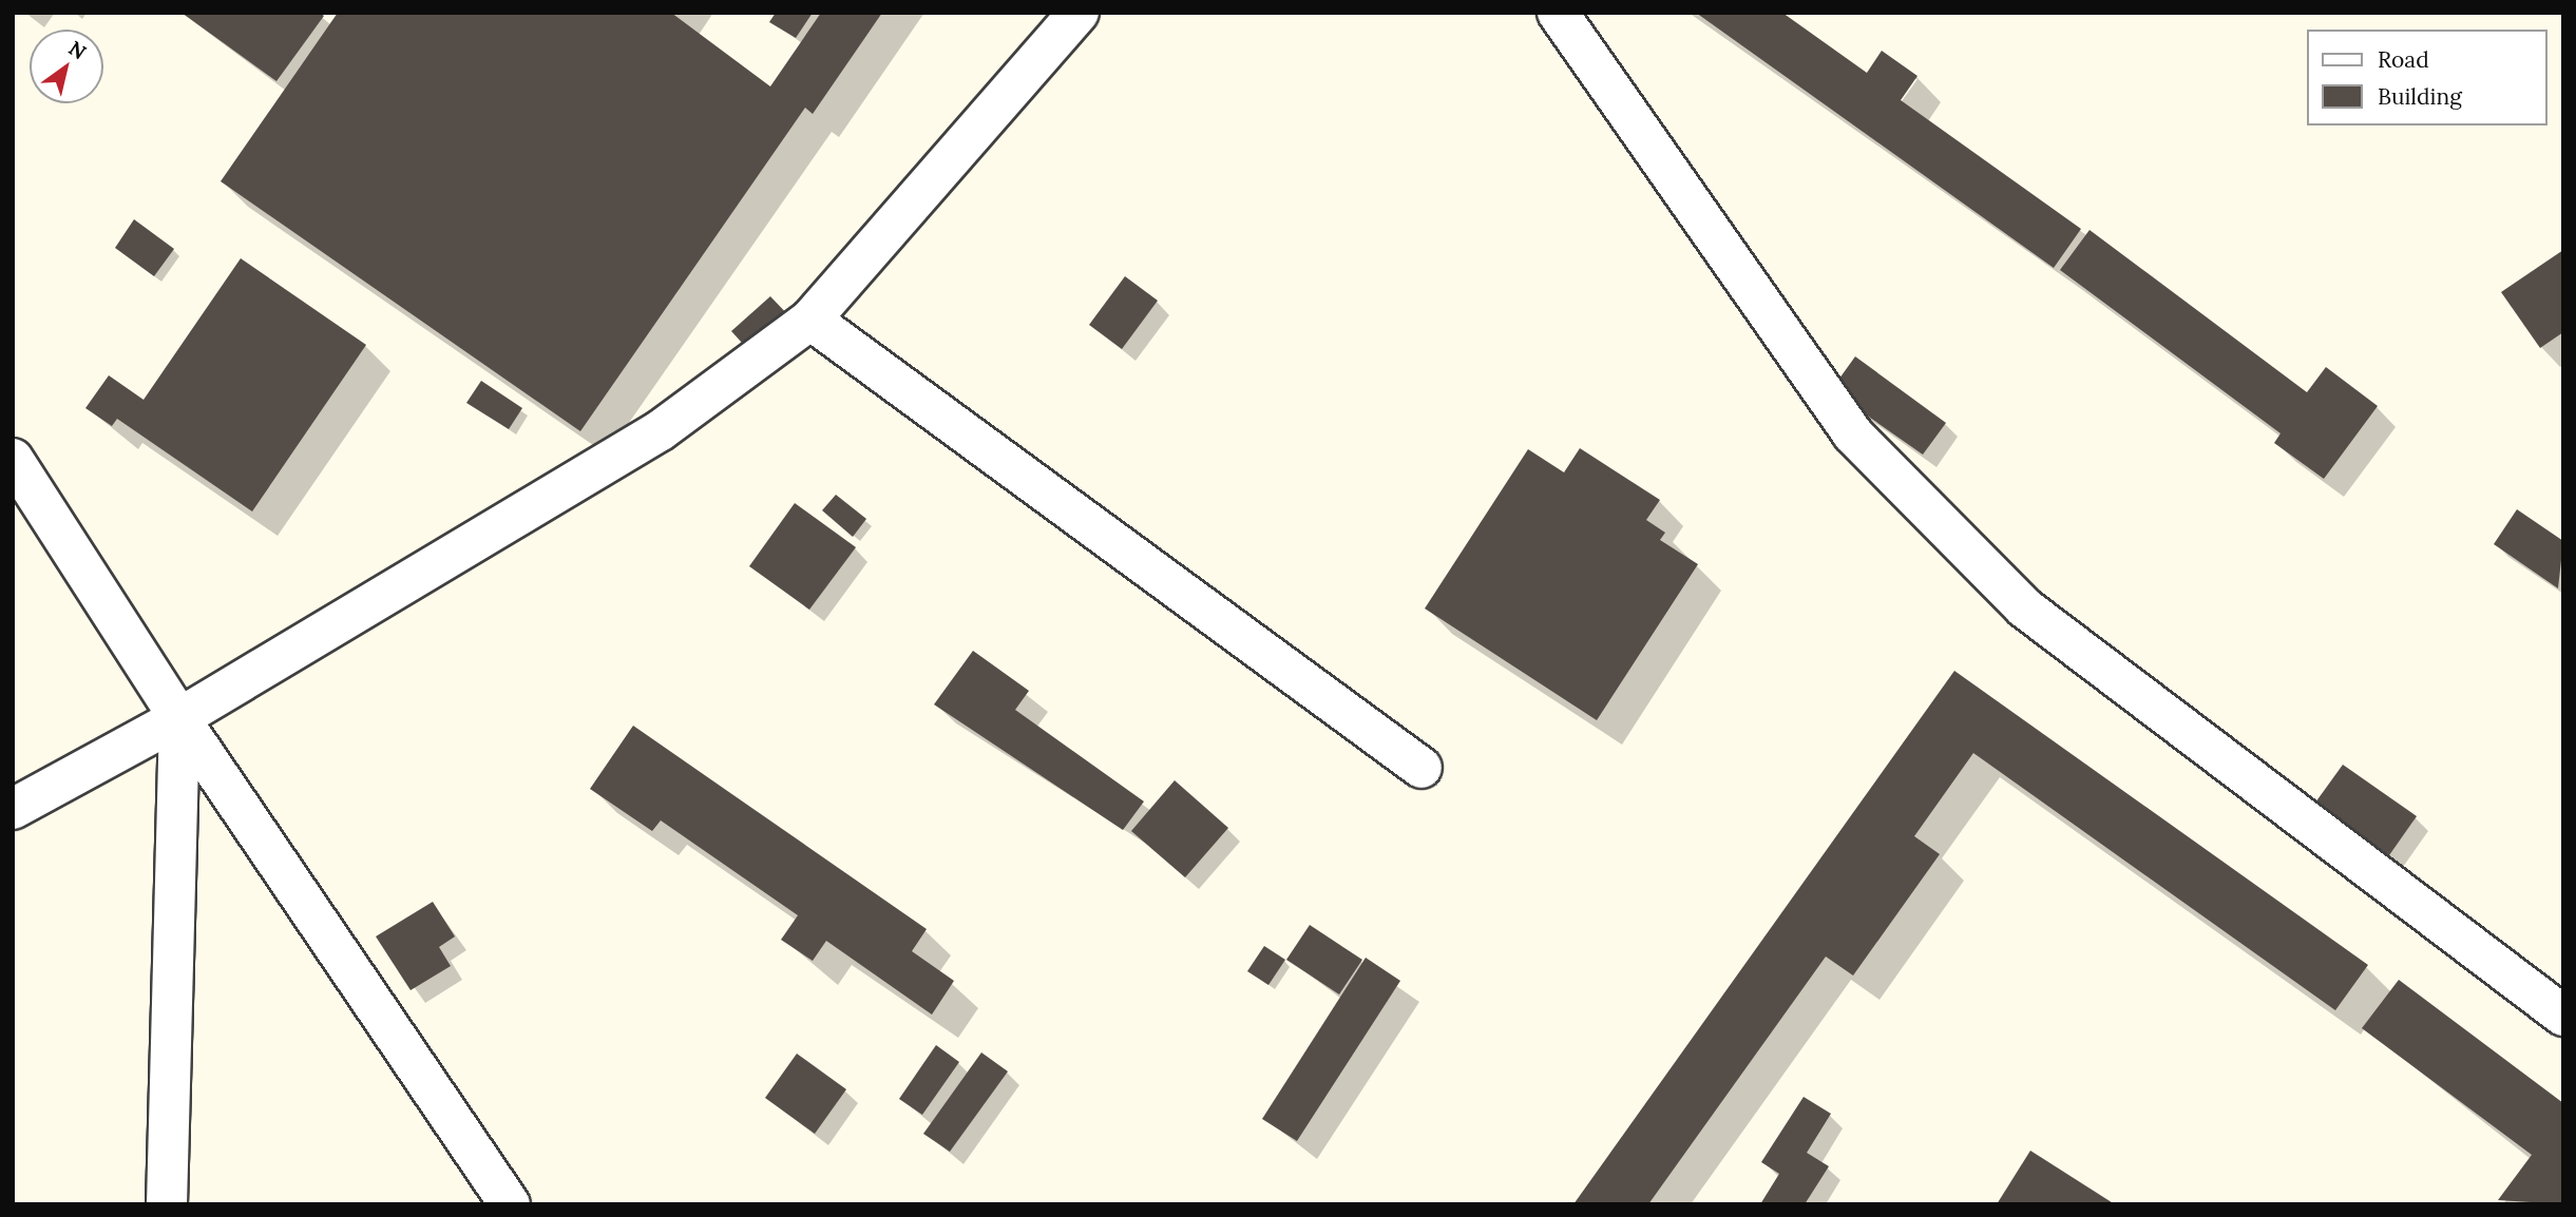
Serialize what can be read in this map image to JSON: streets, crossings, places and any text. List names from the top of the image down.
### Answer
{
  "legend": ["Road", "Building"],
  "north": "top right"
}
